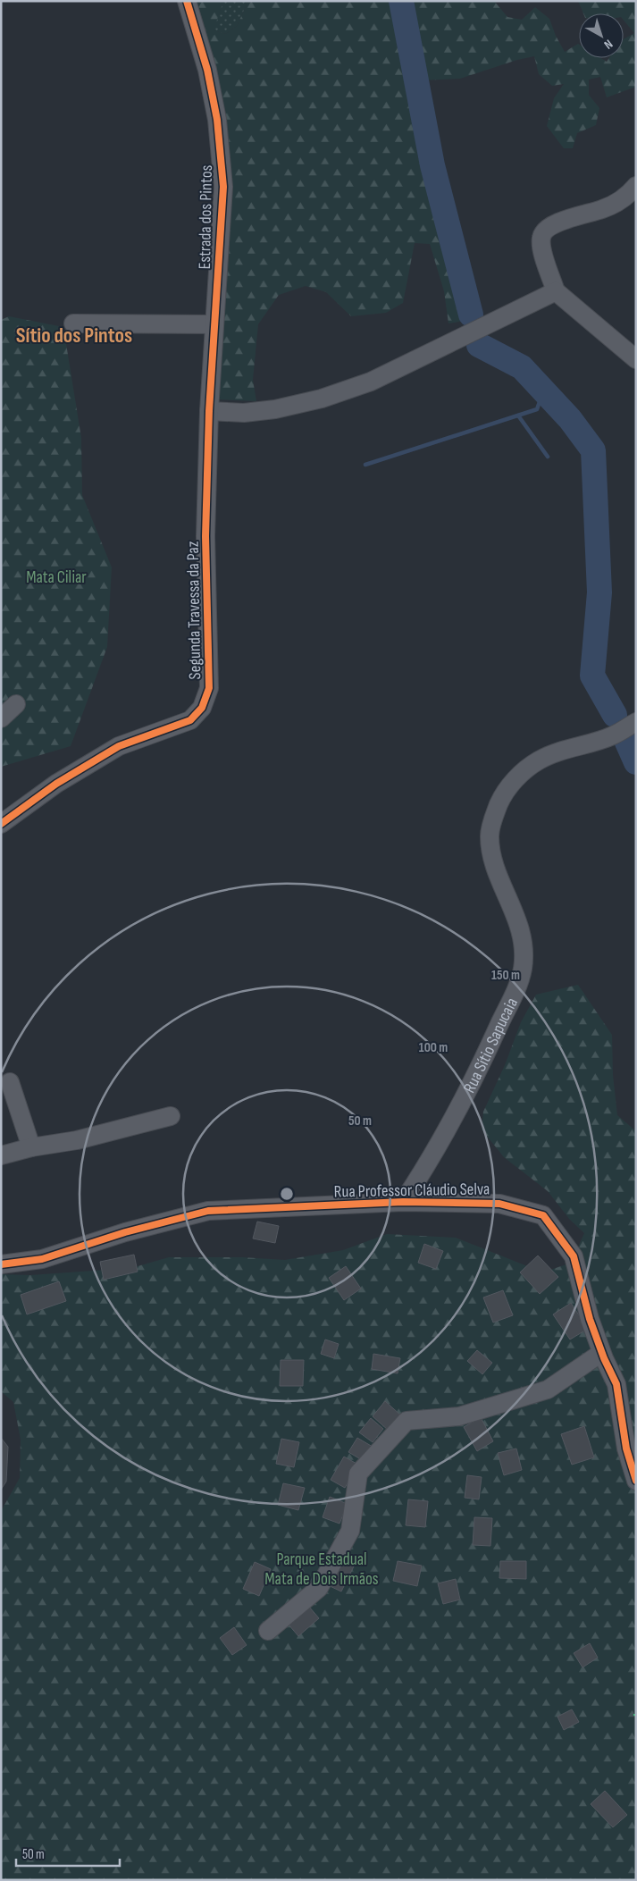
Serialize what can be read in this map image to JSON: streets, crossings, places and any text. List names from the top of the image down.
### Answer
{
  "streets": {
    "street": [
      "Estrada dos Pintos",
      "Segunda Travessa da Paz",
      "Rua Sítio Sapucaia",
      "Rua Professor Cláudio Selva"
    ]
  },
  "crossings": [
    ["Estrada dos Pintos", "Segunda Travessa da Paz"],
    ["Rua Sítio Sapucaia", "Rua Professor Cláudio Selva"]
  ],
  "districts": ["Sítio dos Pintos"],
  "parks": ["Mata Ciliar", "Parque Estadual Mata de Dois Irmãos"],
  "scale_bar": "50 m",
  "north": "bottom right",
  "rings": ["150 m", "100 m", "50 m"]
}
